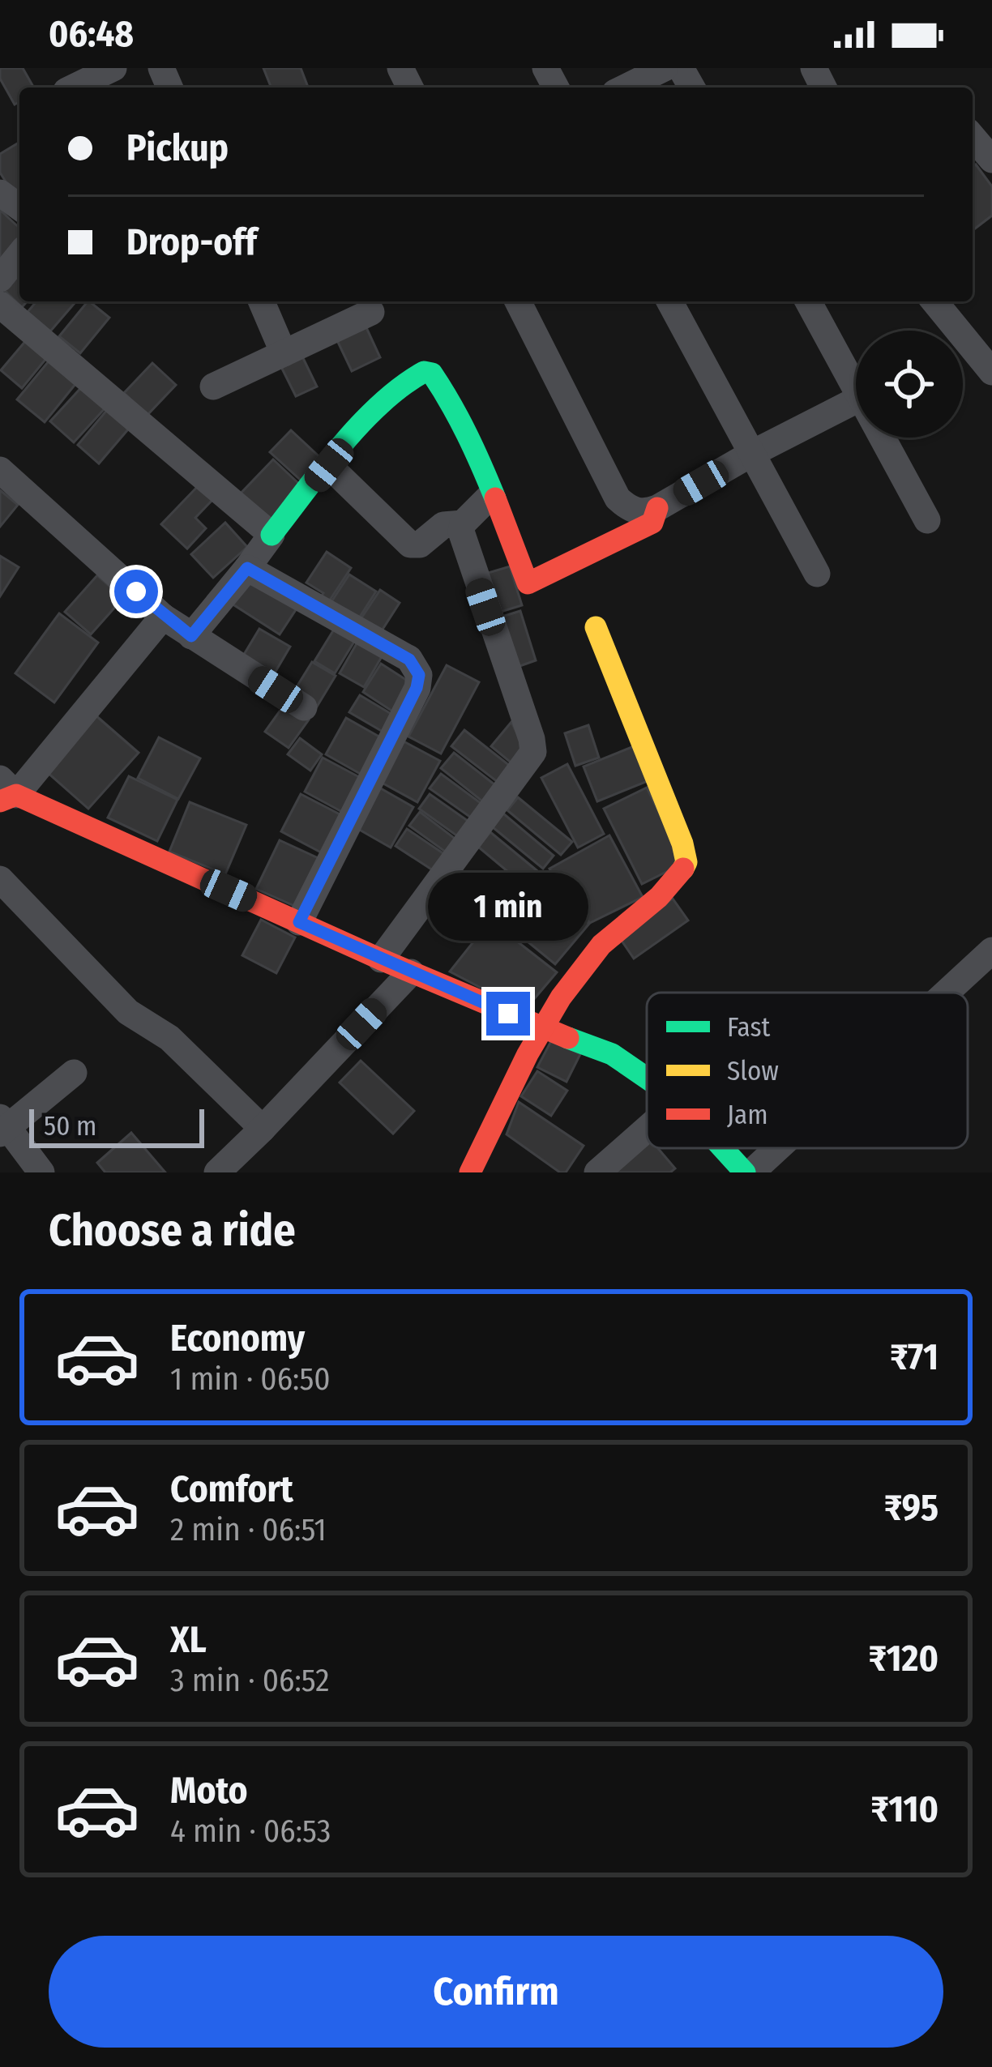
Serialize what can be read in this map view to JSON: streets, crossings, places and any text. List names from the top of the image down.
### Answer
{
  "legend": ["Fast", "Slow", "Jam"],
  "scale_bar": "50 m",
  "page": {
    "status": "06:48",
    "banner": ["Pickup", "Drop-off"],
    "bubble": "1 min",
    "scale": "50 m",
    "heading": "Choose a ride",
    "list": [
      {
        "name": "Economy",
        "note": "1 min · 06:50",
        "value": "₹71"
      },
      {
        "name": "Comfort",
        "note": "2 min · 06:51",
        "value": "₹95"
      },
      {
        "name": "XL",
        "note": "3 min · 06:52",
        "value": "₹120"
      },
      {
        "name": "Moto",
        "note": "4 min · 06:53",
        "value": "₹110"
      }
    ],
    "buttons": "Confirm"
  }
}
